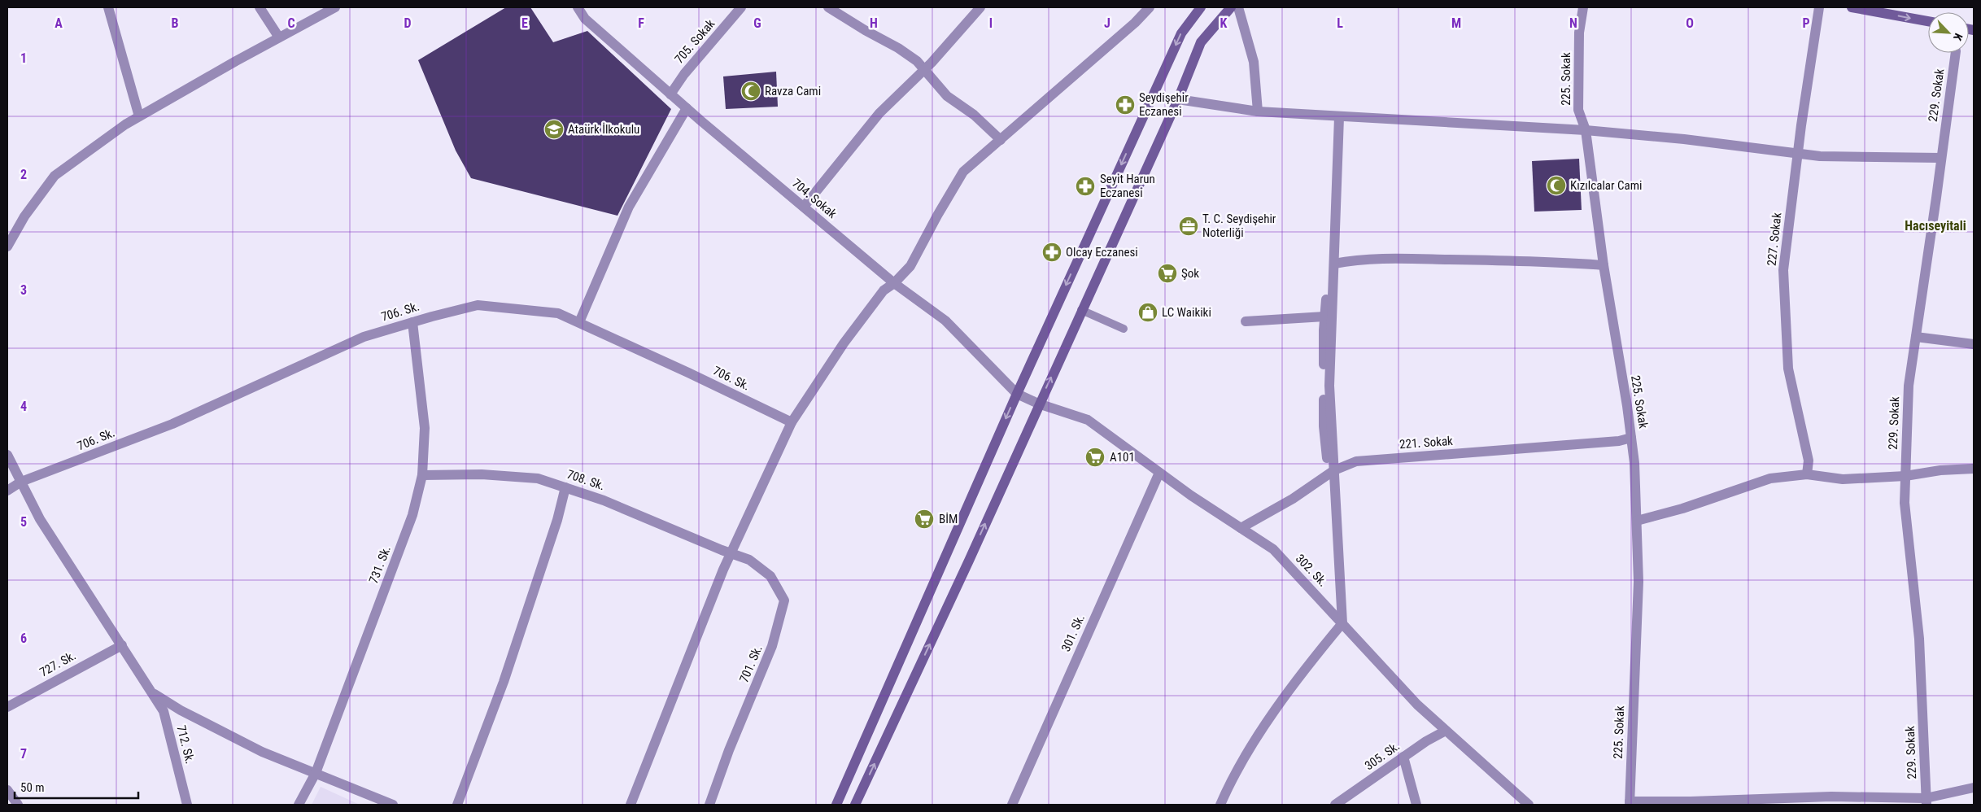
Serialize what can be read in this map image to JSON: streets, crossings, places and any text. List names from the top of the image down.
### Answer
{
  "streets": {
    "street": [
      "705. Sokak",
      "225. Sokak",
      "229. Sokak",
      "704. Sokak",
      "227. Sokak",
      "706. Sk.",
      "221. Sokak",
      "708. Sk.",
      "731. Sk.",
      "302. Sk.",
      "301. Sk.",
      "727. Sk.",
      "701. Sk.",
      "712. Sk.",
      "305. Sk."
    ]
  },
  "crossings": [
    ["705. Sokak", "704. Sokak"],
    ["225. Sokak", "221. Sokak"],
    ["704. Sokak", "302. Sk."],
    ["706. Sk.", "731. Sk."],
    ["706. Sk.", "712. Sk."],
    ["221. Sokak", "302. Sk."],
    ["708. Sk.", "731. Sk."],
    ["708. Sk.", "701. Sk."],
    ["302. Sk.", "301. Sk."],
    ["302. Sk.", "305. Sk."],
    ["727. Sk.", "712. Sk."]
  ],
  "districts": ["Hacıseyitali"],
  "places": {
    "mosque": ["Ravza Cami", "Kızılcalar Cami"],
    "pharmacy": ["Seydişehir Eczanesi", "Seyit Harun Eczanesi", "Olcay Eczanesi"],
    "school or university": ["Ataürk İlkokulu"],
    "office": ["T. C. Seydişehir Noterliği"],
    "supermarket": ["Şok", "A101", "BİM"],
    "shop": ["LC Waikiki"]
  },
  "scale_bar": "50 m",
  "north": "bottom right",
  "grid": {
    "columns": [
      "A",
      "B",
      "C",
      "D",
      "E",
      "F",
      "G",
      "H",
      "I",
      "J",
      "K",
      "L",
      "M",
      "N",
      "O",
      "P"
    ],
    "rows": [
      "1",
      "2",
      "3",
      "4",
      "5",
      "6",
      "7"
    ]
  }
}
